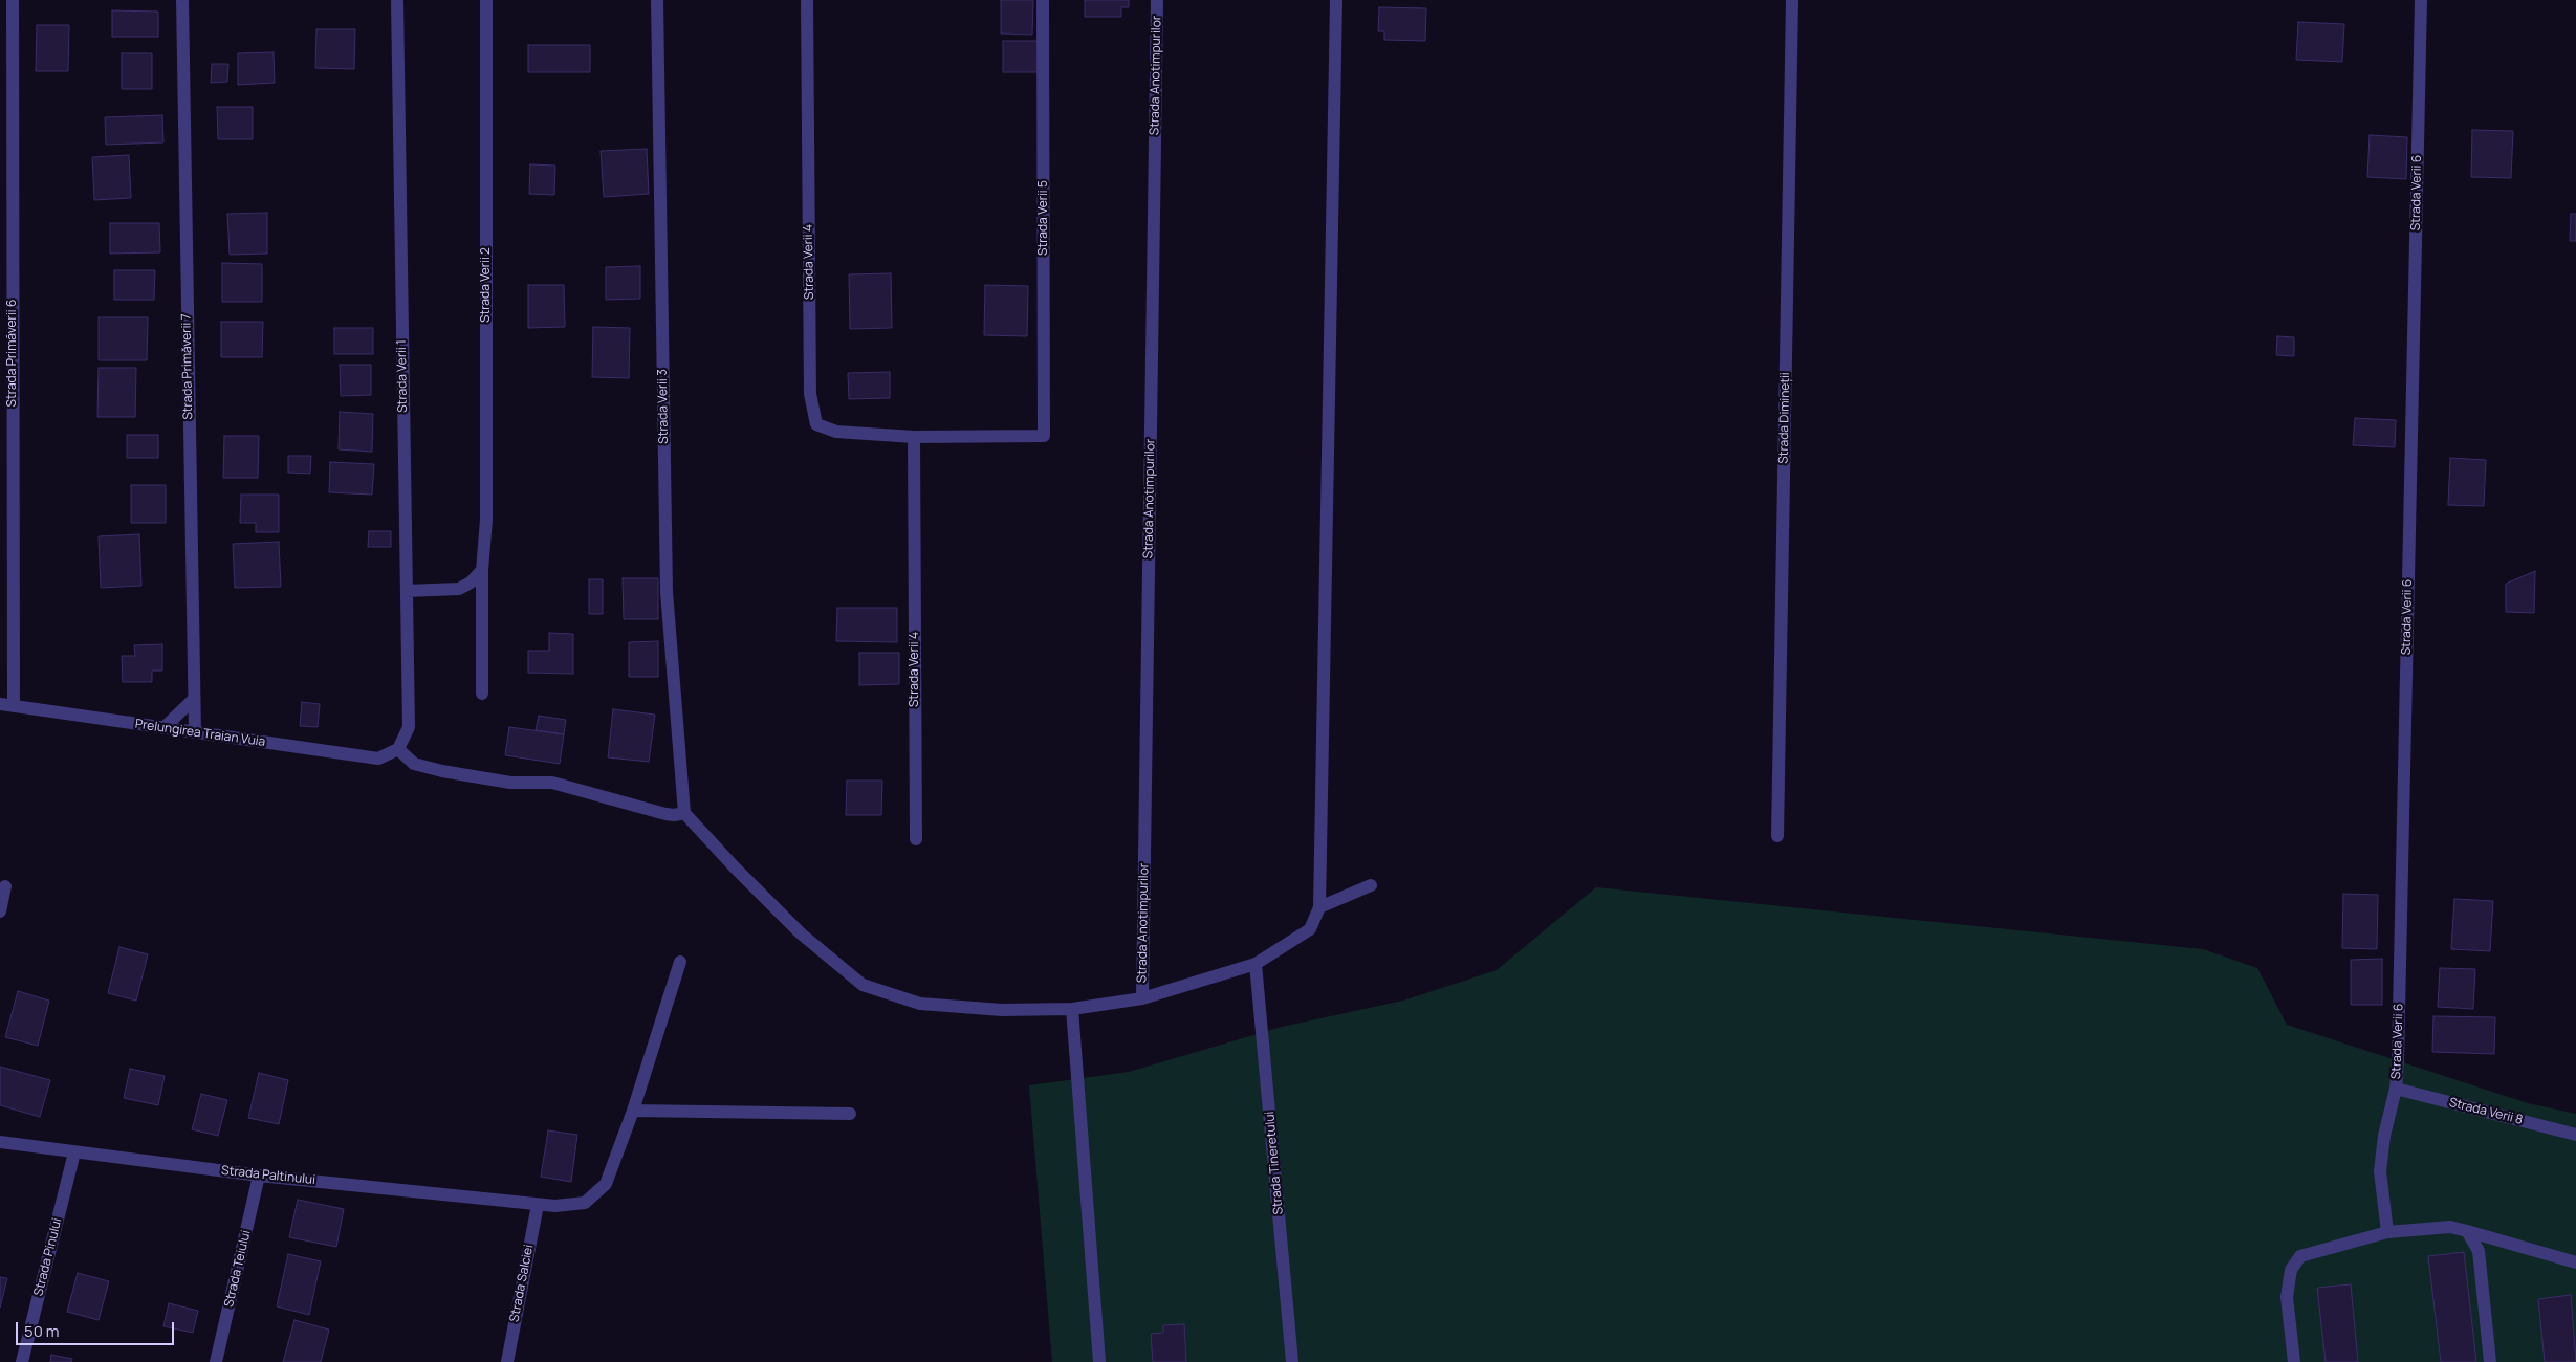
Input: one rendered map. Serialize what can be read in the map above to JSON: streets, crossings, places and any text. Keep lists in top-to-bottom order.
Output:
{
  "streets": {
    "street": [
      "Strada Anotimpurilor",
      "Strada Verii 6",
      "Strada Verii 5",
      "Strada Verii 4",
      "Strada Verii 2",
      "Strada Primăverii 6",
      "Strada Primăverii 7",
      "Strada Verii 1",
      "Strada Verii 3",
      "Strada Dimineții",
      "Prelungirea Traian Vuia",
      "Strada Verii 8",
      "Strada Tineretului",
      "Strada Paltinului",
      "Strada Pinului",
      "Strada Teiului",
      "Strada Salciei"
    ]
  },
  "crossings": [
    ["Strada Verii 6", "Strada Verii 8"],
    ["Strada Verii 5", "Strada Verii 4"],
    ["Strada Primăverii 6", "Prelungirea Traian Vuia"],
    ["Strada Primăverii 7", "Prelungirea Traian Vuia"],
    ["Strada Verii 1", "Prelungirea Traian Vuia"],
    ["Strada Paltinului", "Strada Pinului"],
    ["Strada Paltinului", "Strada Teiului"],
    ["Strada Paltinului", "Strada Salciei"]
  ],
  "scale_bar": "50 m"
}
